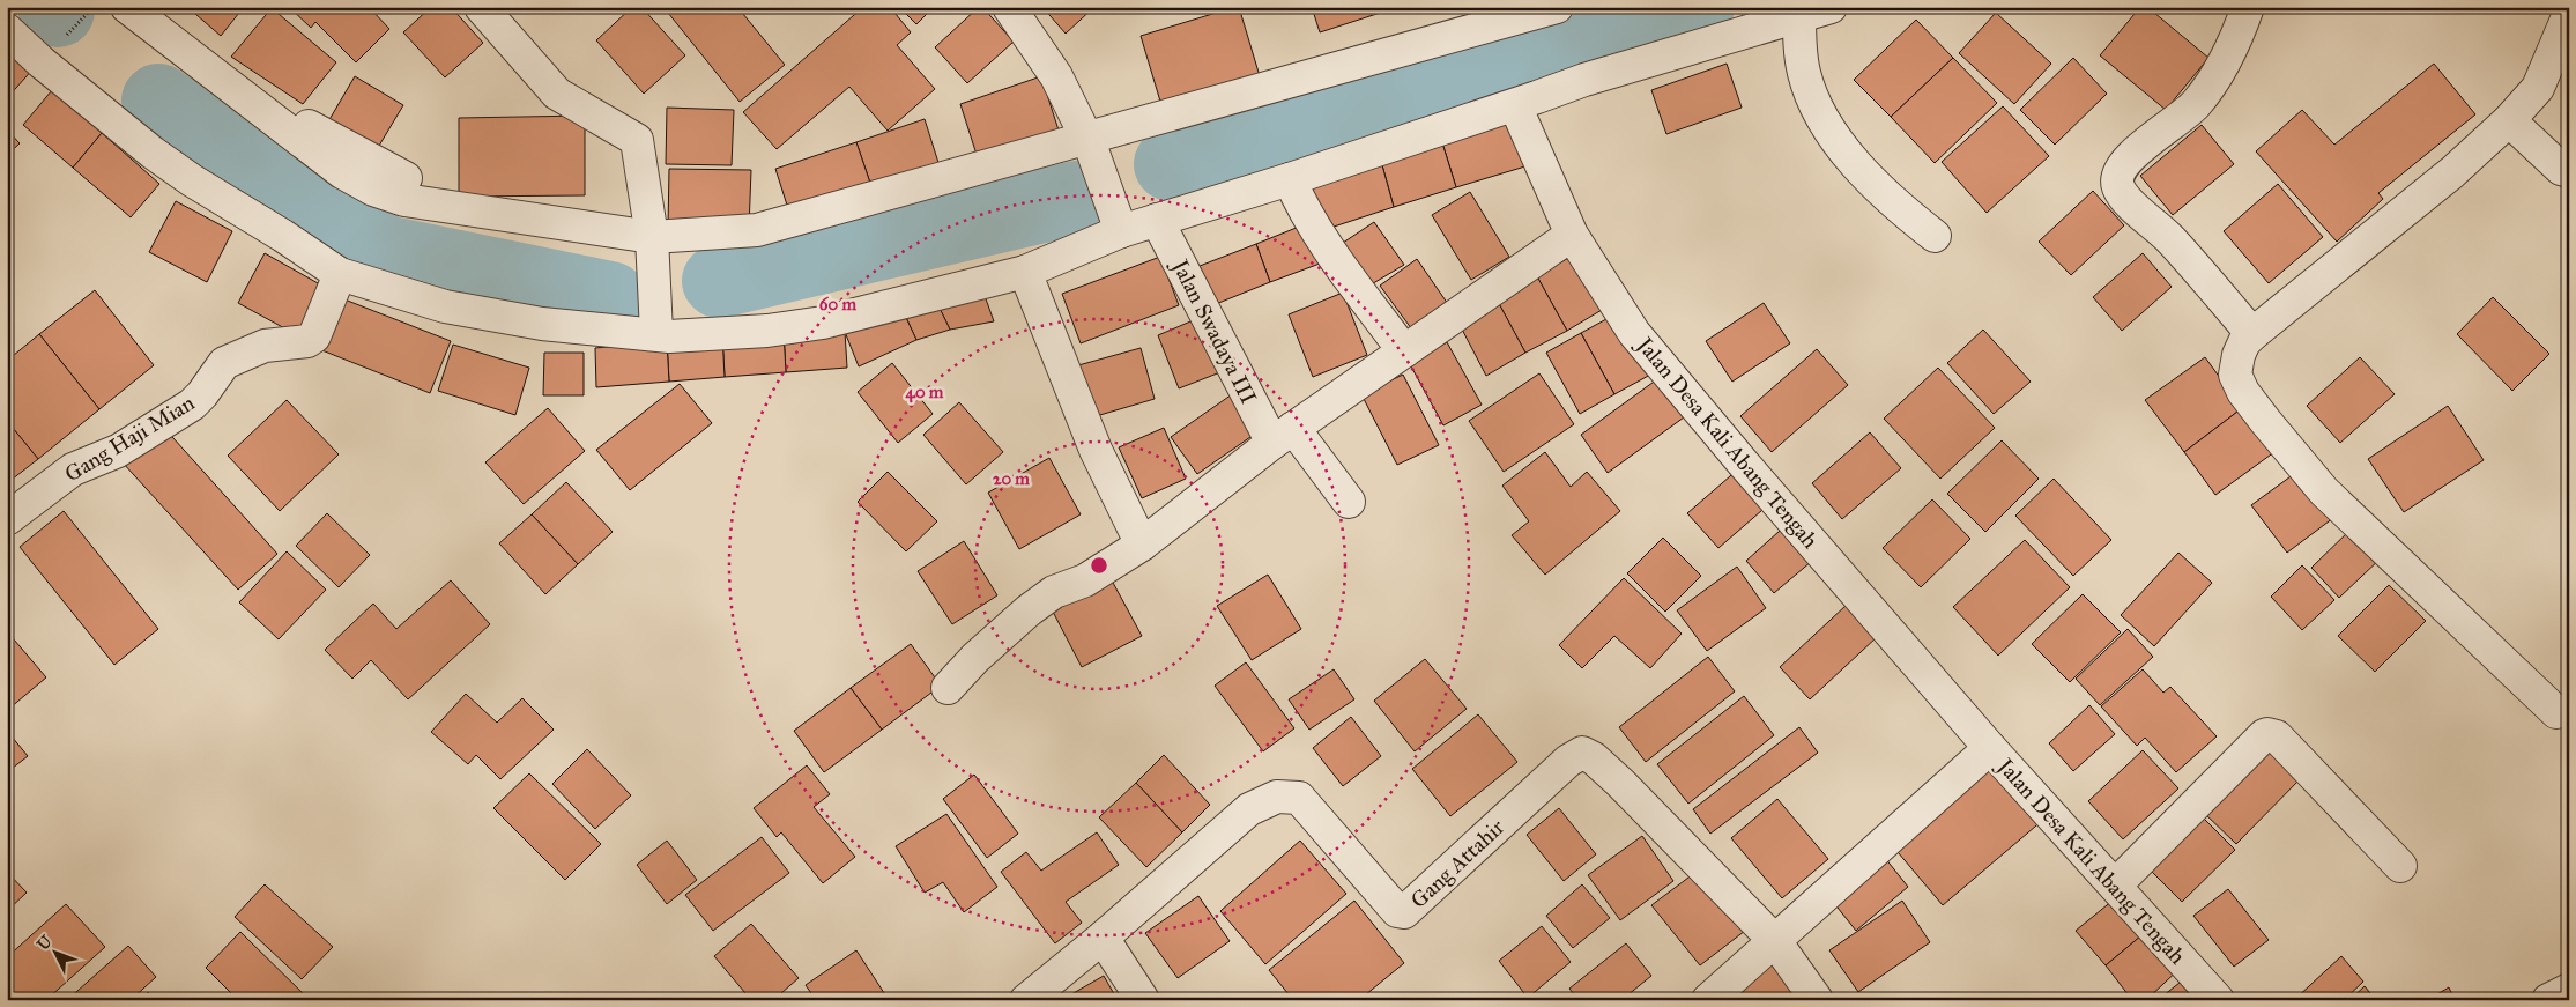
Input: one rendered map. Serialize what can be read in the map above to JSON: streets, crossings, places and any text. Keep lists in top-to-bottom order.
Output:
{
  "streets": {
    "street": [
      "Jalan Swadaya III",
      "Gang Haji Mian",
      "Jalan Desa Kali Abang Tengah",
      "Gang Attahir"
    ]
  },
  "crossings": [
    ["Jalan Desa Kali Abang Tengah", "Gang Attahir"]
  ],
  "north": "top left",
  "rings": ["60 m", "40 m", "20 m"]
}
